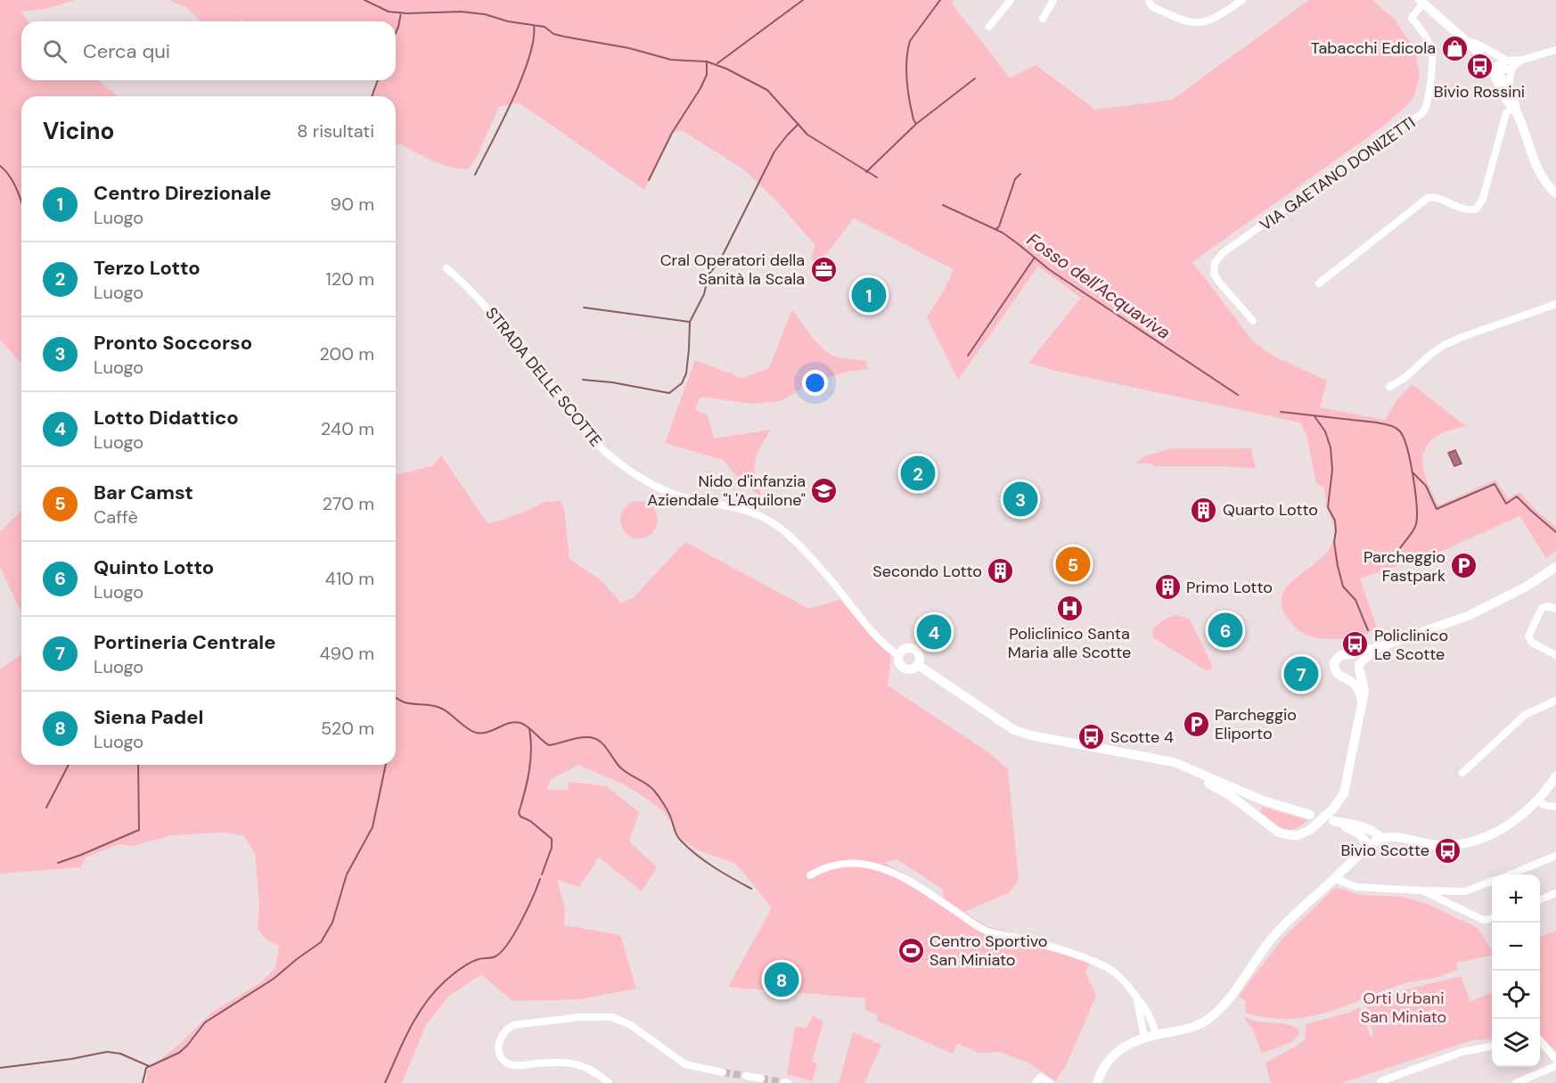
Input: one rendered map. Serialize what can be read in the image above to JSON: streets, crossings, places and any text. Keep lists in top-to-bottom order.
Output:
{
  "streets": {
    "street": ["VIA GAETANO DONIZETTI", "STRADA DELLE SCOTTE"]
  },
  "water": ["Fosso dell'Acquaviva"],
  "parks": ["Orti Urbani San Miniato"],
  "places": {
    "shop": ["Tabacchi Edicola"],
    "bus stop": [
      "Bivio Rossini",
      "Policlinico Le Scotte",
      "Scotte 4",
      "Bivio Scotte"
    ],
    "office": ["Cral Operatori della Sanità la Scala"],
    "school or university": ["Nido d'infanzia Aziendale \"L'Aquilone\""],
    "building": ["Quarto Lotto", "Secondo Lotto", "Primo Lotto"],
    "parking": ["Parcheggio Fastpark", "Parcheggio Eliporto"],
    "hospital": ["Policlinico Santa Maria alle Scotte"],
    "sports": ["Centro Sportivo San Miniato"]
  },
  "page": {
    "search": "Cerca qui",
    "heading": ["Vicino", "8 risultati"],
    "list": [
      {
        "mark": "1",
        "name": "Centro Direzionale",
        "note": "Luogo",
        "value": "90 m"
      },
      {
        "mark": "2",
        "name": "Terzo Lotto",
        "note": "Luogo",
        "value": "120 m"
      },
      {
        "mark": "3",
        "name": "Pronto Soccorso",
        "note": "Luogo",
        "value": "200 m"
      },
      {
        "mark": "4",
        "name": "Lotto Didattico",
        "note": "Luogo",
        "value": "240 m"
      },
      {
        "mark": "5",
        "name": "Bar Camst",
        "note": "Caffè",
        "value": "270 m"
      },
      {
        "mark": "6",
        "name": "Quinto Lotto",
        "note": "Luogo",
        "value": "410 m"
      },
      {
        "mark": "7",
        "name": "Portineria Centrale",
        "note": "Luogo",
        "value": "490 m"
      },
      {
        "mark": "8",
        "name": "Siena Padel",
        "note": "Luogo",
        "value": "520 m"
      }
    ],
    "pins": [
      "1",
      "2",
      "3",
      "5",
      "6",
      "4",
      "7",
      "8"
    ],
    "map_buttons": ["+", "−"]
  }
}
